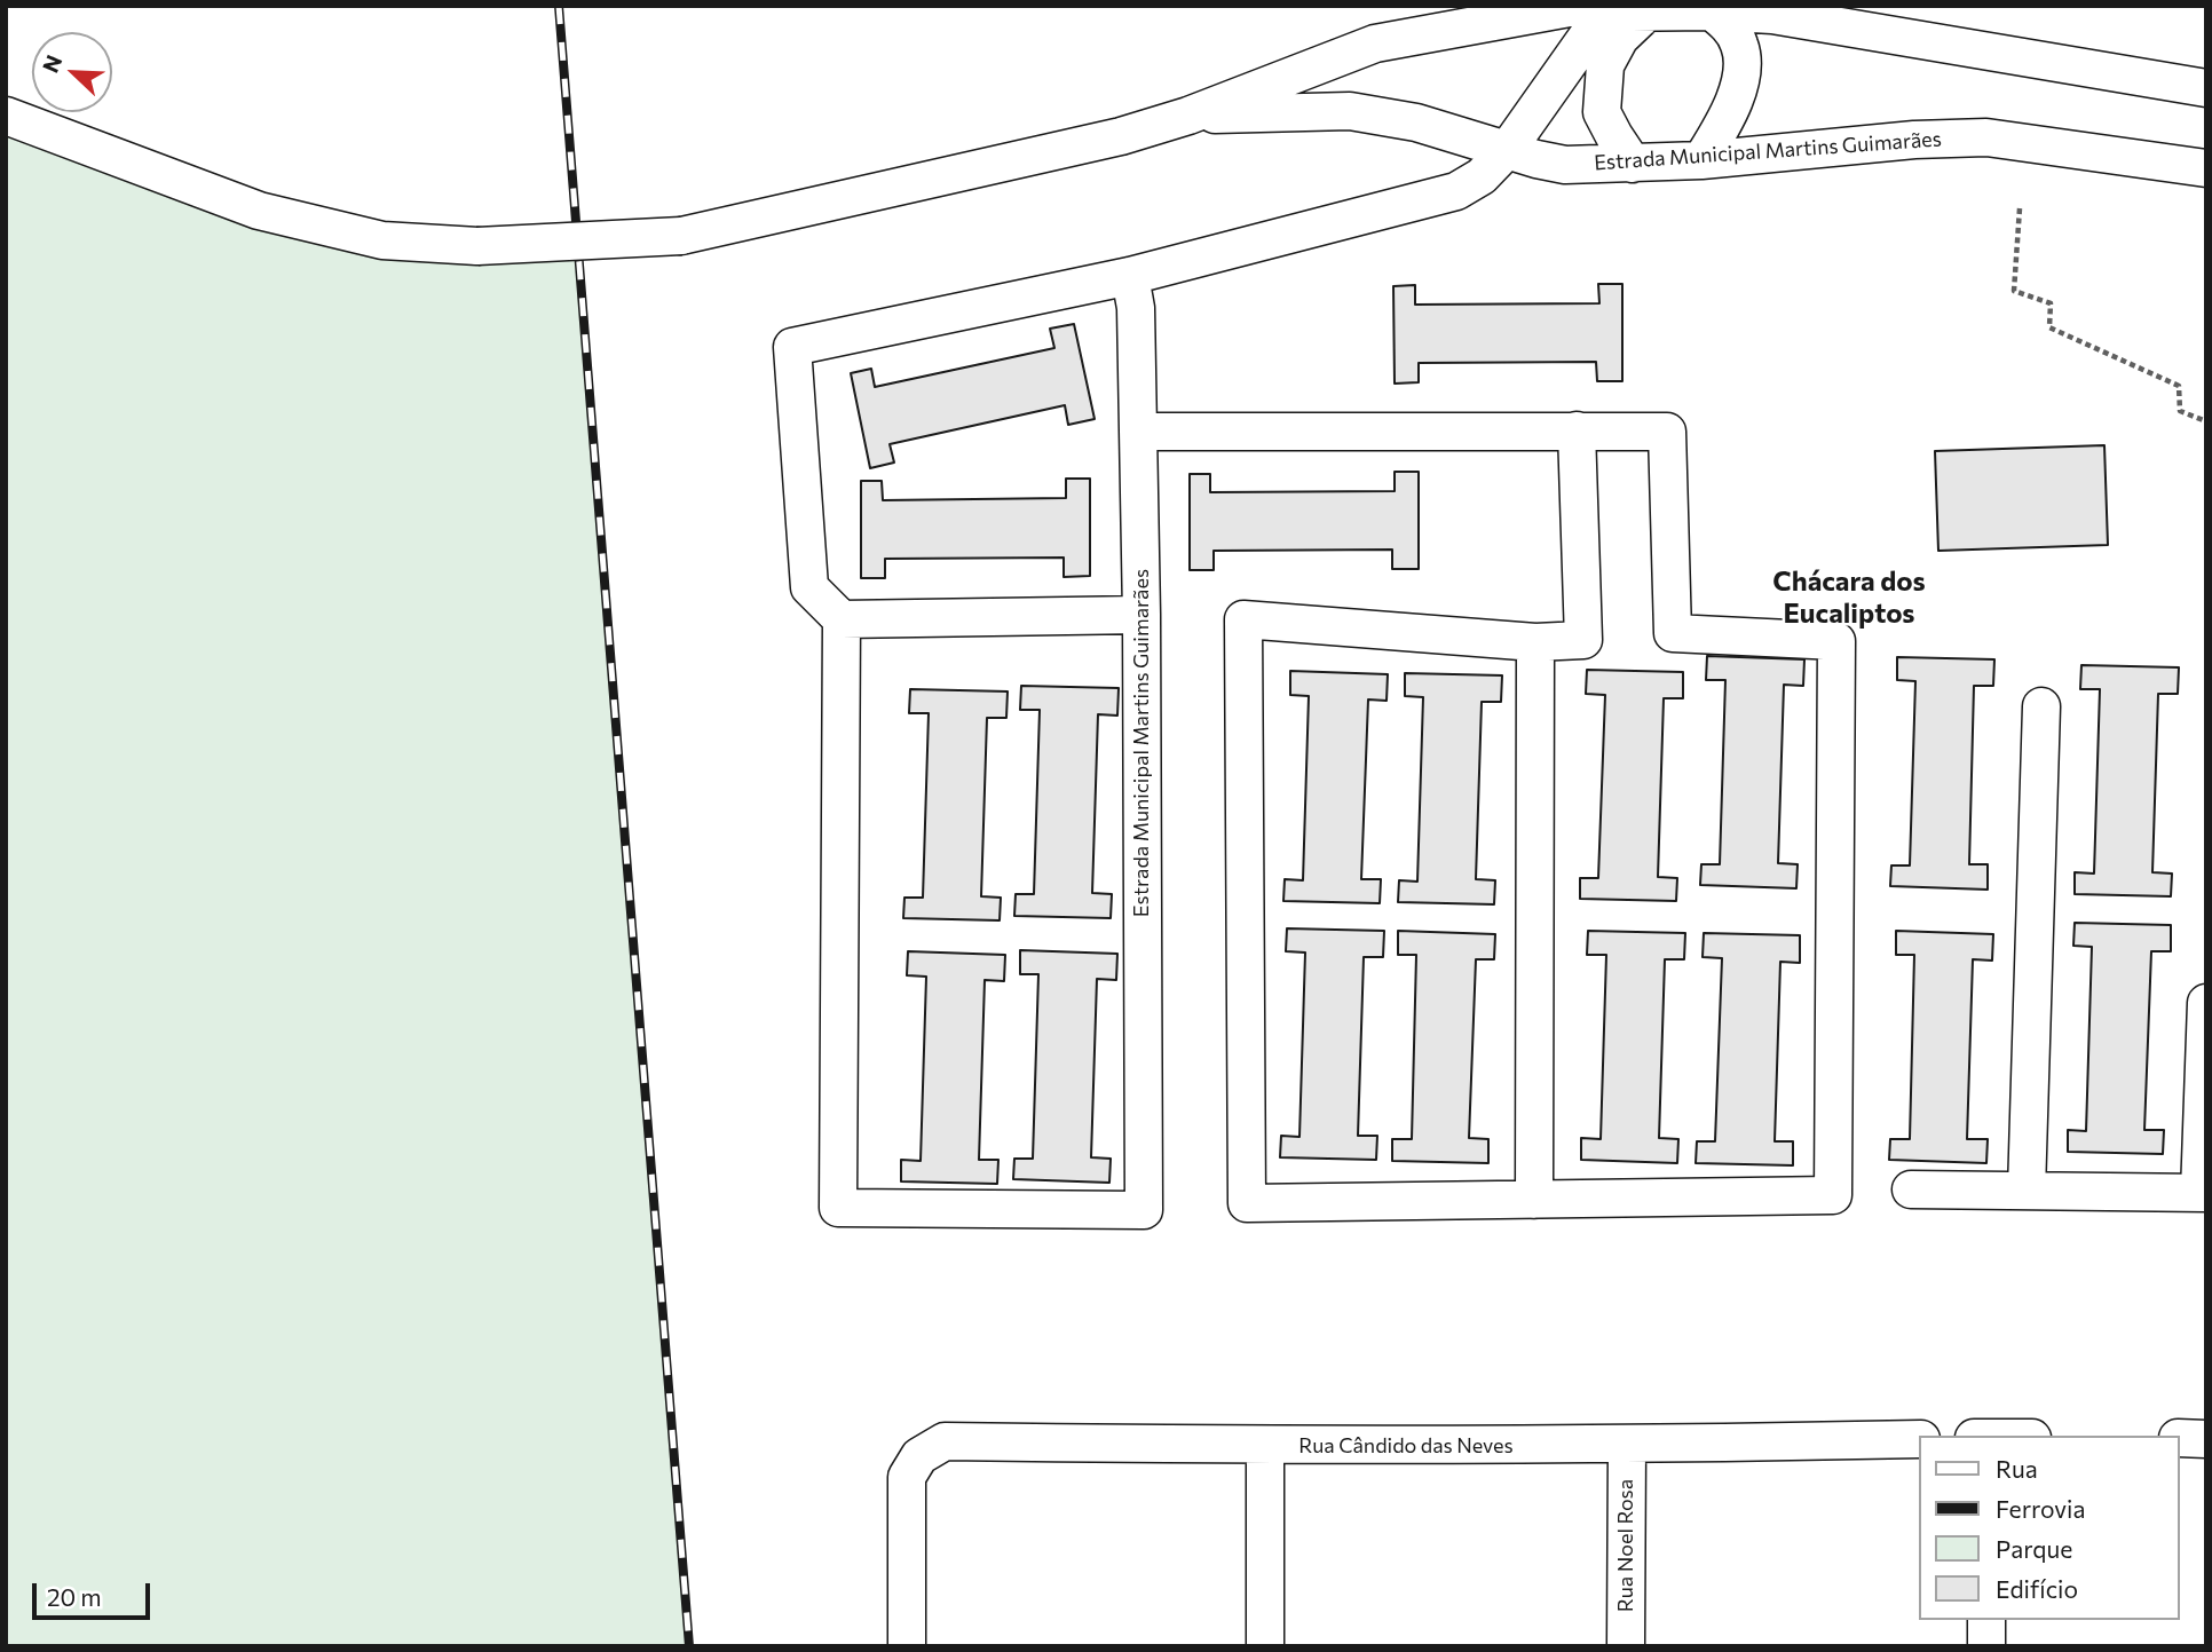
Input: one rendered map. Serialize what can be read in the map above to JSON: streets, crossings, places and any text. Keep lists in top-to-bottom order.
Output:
{
  "streets": {
    "street": ["Estrada Municipal Martins Guimarães", "Rua Cândido das Neves", "Rua Noel Rosa"]
  },
  "crossings": [
    ["Rua Cândido das Neves", "Rua Noel Rosa"]
  ],
  "districts": ["Chácara dos Eucaliptos"],
  "legend": [
    "Rua",
    "Ferrovia",
    "Parque",
    "Edifício"
  ],
  "scale_bar": "20 m",
  "north": "top left"
}
